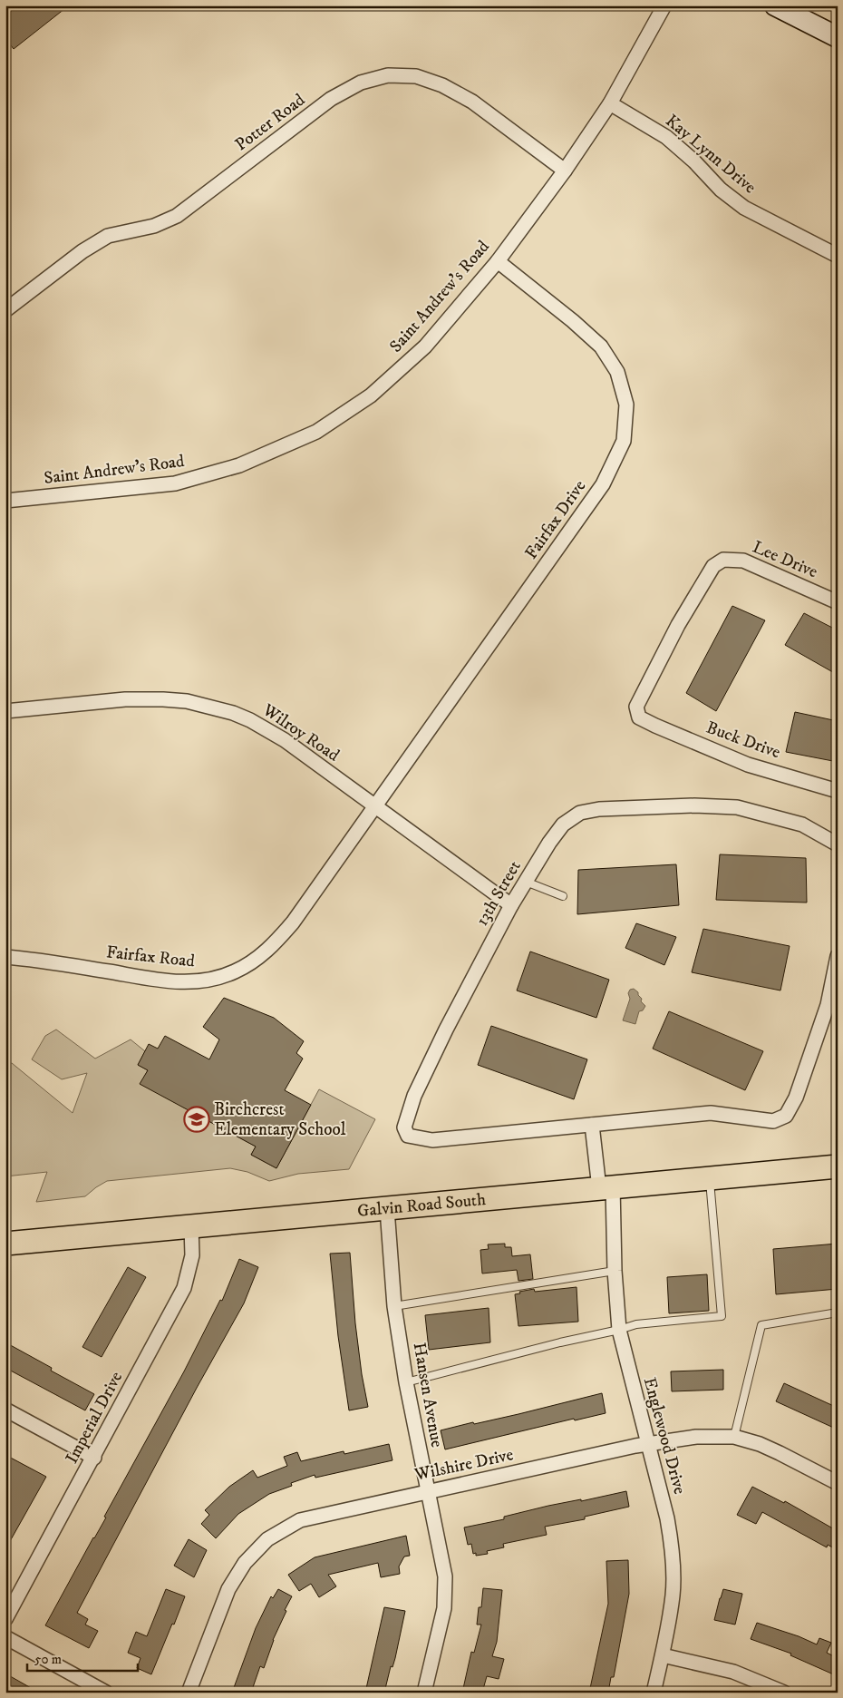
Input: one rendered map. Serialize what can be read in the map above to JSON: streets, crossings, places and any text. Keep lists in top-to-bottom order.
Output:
{
  "streets": {
    "main road": ["Galvin Road South"],
    "street": [
      "Potter Road",
      "Kay Lynn Drive",
      "Saint Andrew's Road",
      "Fairfax Drive",
      "Lee Drive",
      "Wilroy Road",
      "Buck Drive",
      "13th Street",
      "Fairfax Road",
      "Hansen Avenue",
      "Imperial Drive",
      "Englewood Drive",
      "Wilshire Drive"
    ]
  },
  "crossings": [
    ["Potter Road", "Saint Andrew's Road"],
    ["Kay Lynn Drive", "Saint Andrew's Road"],
    ["Saint Andrew's Road", "Fairfax Drive"],
    ["Fairfax Drive", "Wilroy Road"],
    ["Fairfax Drive", "Fairfax Road"],
    ["Lee Drive", "Buck Drive"],
    ["Wilroy Road", "13th Street"],
    ["Wilroy Road", "Fairfax Road"],
    ["13th Street", "Englewood Drive"],
    ["Galvin Road South", "Hansen Avenue"],
    ["Galvin Road South", "Imperial Drive"],
    ["Galvin Road South", "Englewood Drive"],
    ["Hansen Avenue", "Wilshire Drive"],
    ["Englewood Drive", "Wilshire Drive"]
  ],
  "places": {
    "school or university": ["Birchcrest Elementary School"]
  },
  "scale_bar": "50 m"
}
